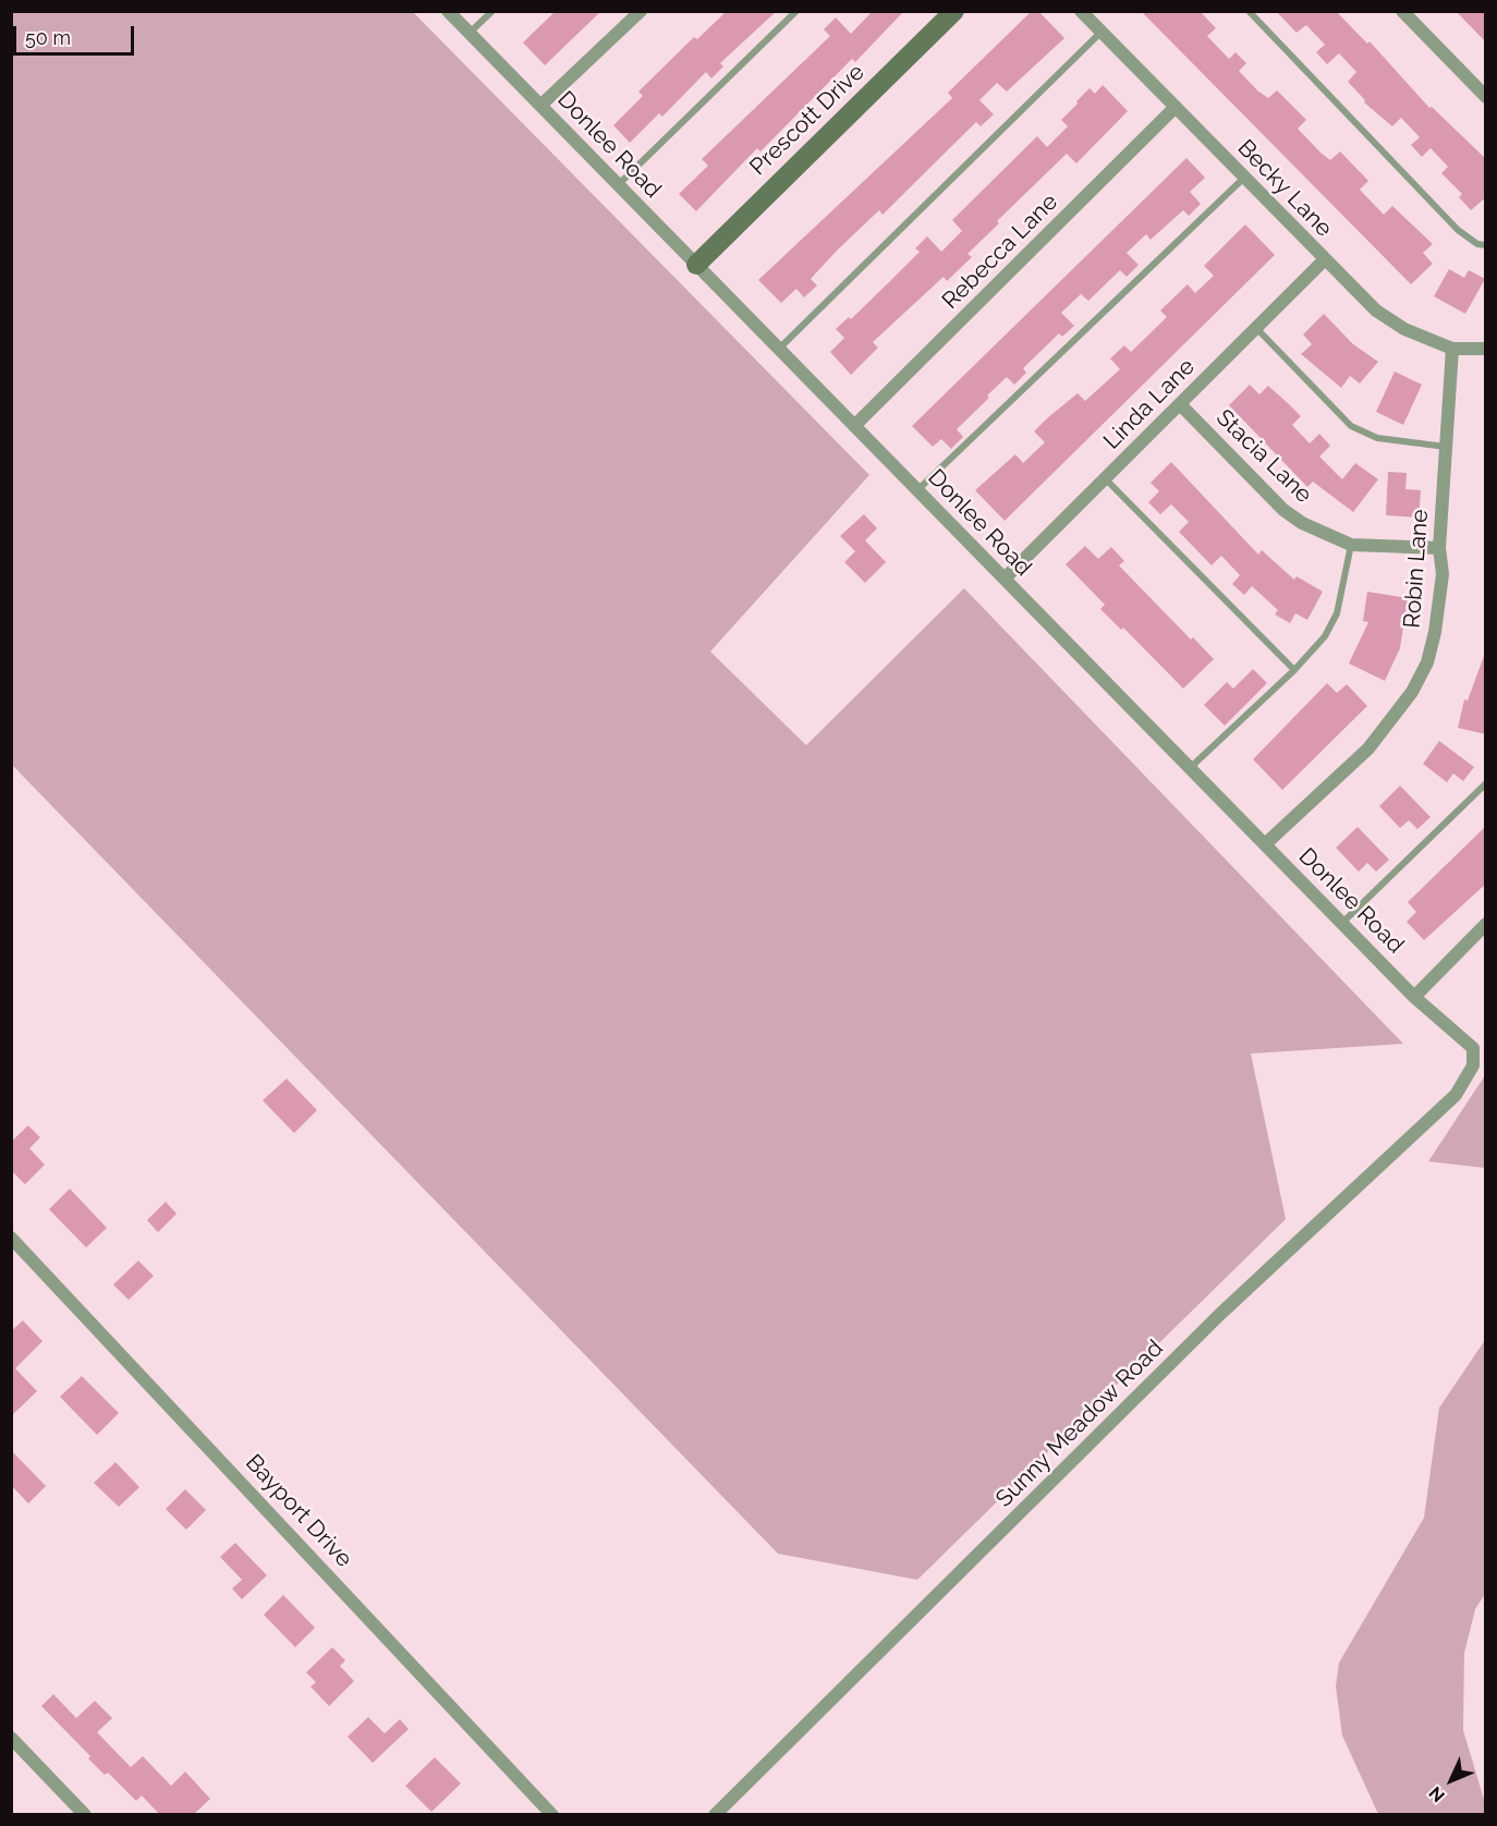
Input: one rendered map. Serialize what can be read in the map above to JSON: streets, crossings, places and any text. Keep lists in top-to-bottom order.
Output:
{
  "streets": {
    "street": [
      "Prescott Drive",
      "Donlee Road",
      "Becky Lane",
      "Rebecca Lane",
      "Linda Lane",
      "Stacia Lane",
      "Robin Lane",
      "Sunny Meadow Road",
      "Bayport Drive"
    ]
  },
  "crossings": [
    ["Prescott Drive", "Donlee Road"],
    ["Donlee Road", "Rebecca Lane"],
    ["Donlee Road", "Linda Lane"],
    ["Donlee Road", "Robin Lane"],
    ["Donlee Road", "Sunny Meadow Road"],
    ["Becky Lane", "Rebecca Lane"],
    ["Becky Lane", "Linda Lane"],
    ["Becky Lane", "Robin Lane"],
    ["Linda Lane", "Stacia Lane"],
    ["Stacia Lane", "Robin Lane"]
  ],
  "scale_bar": "50 m",
  "north": "bottom left"
}
